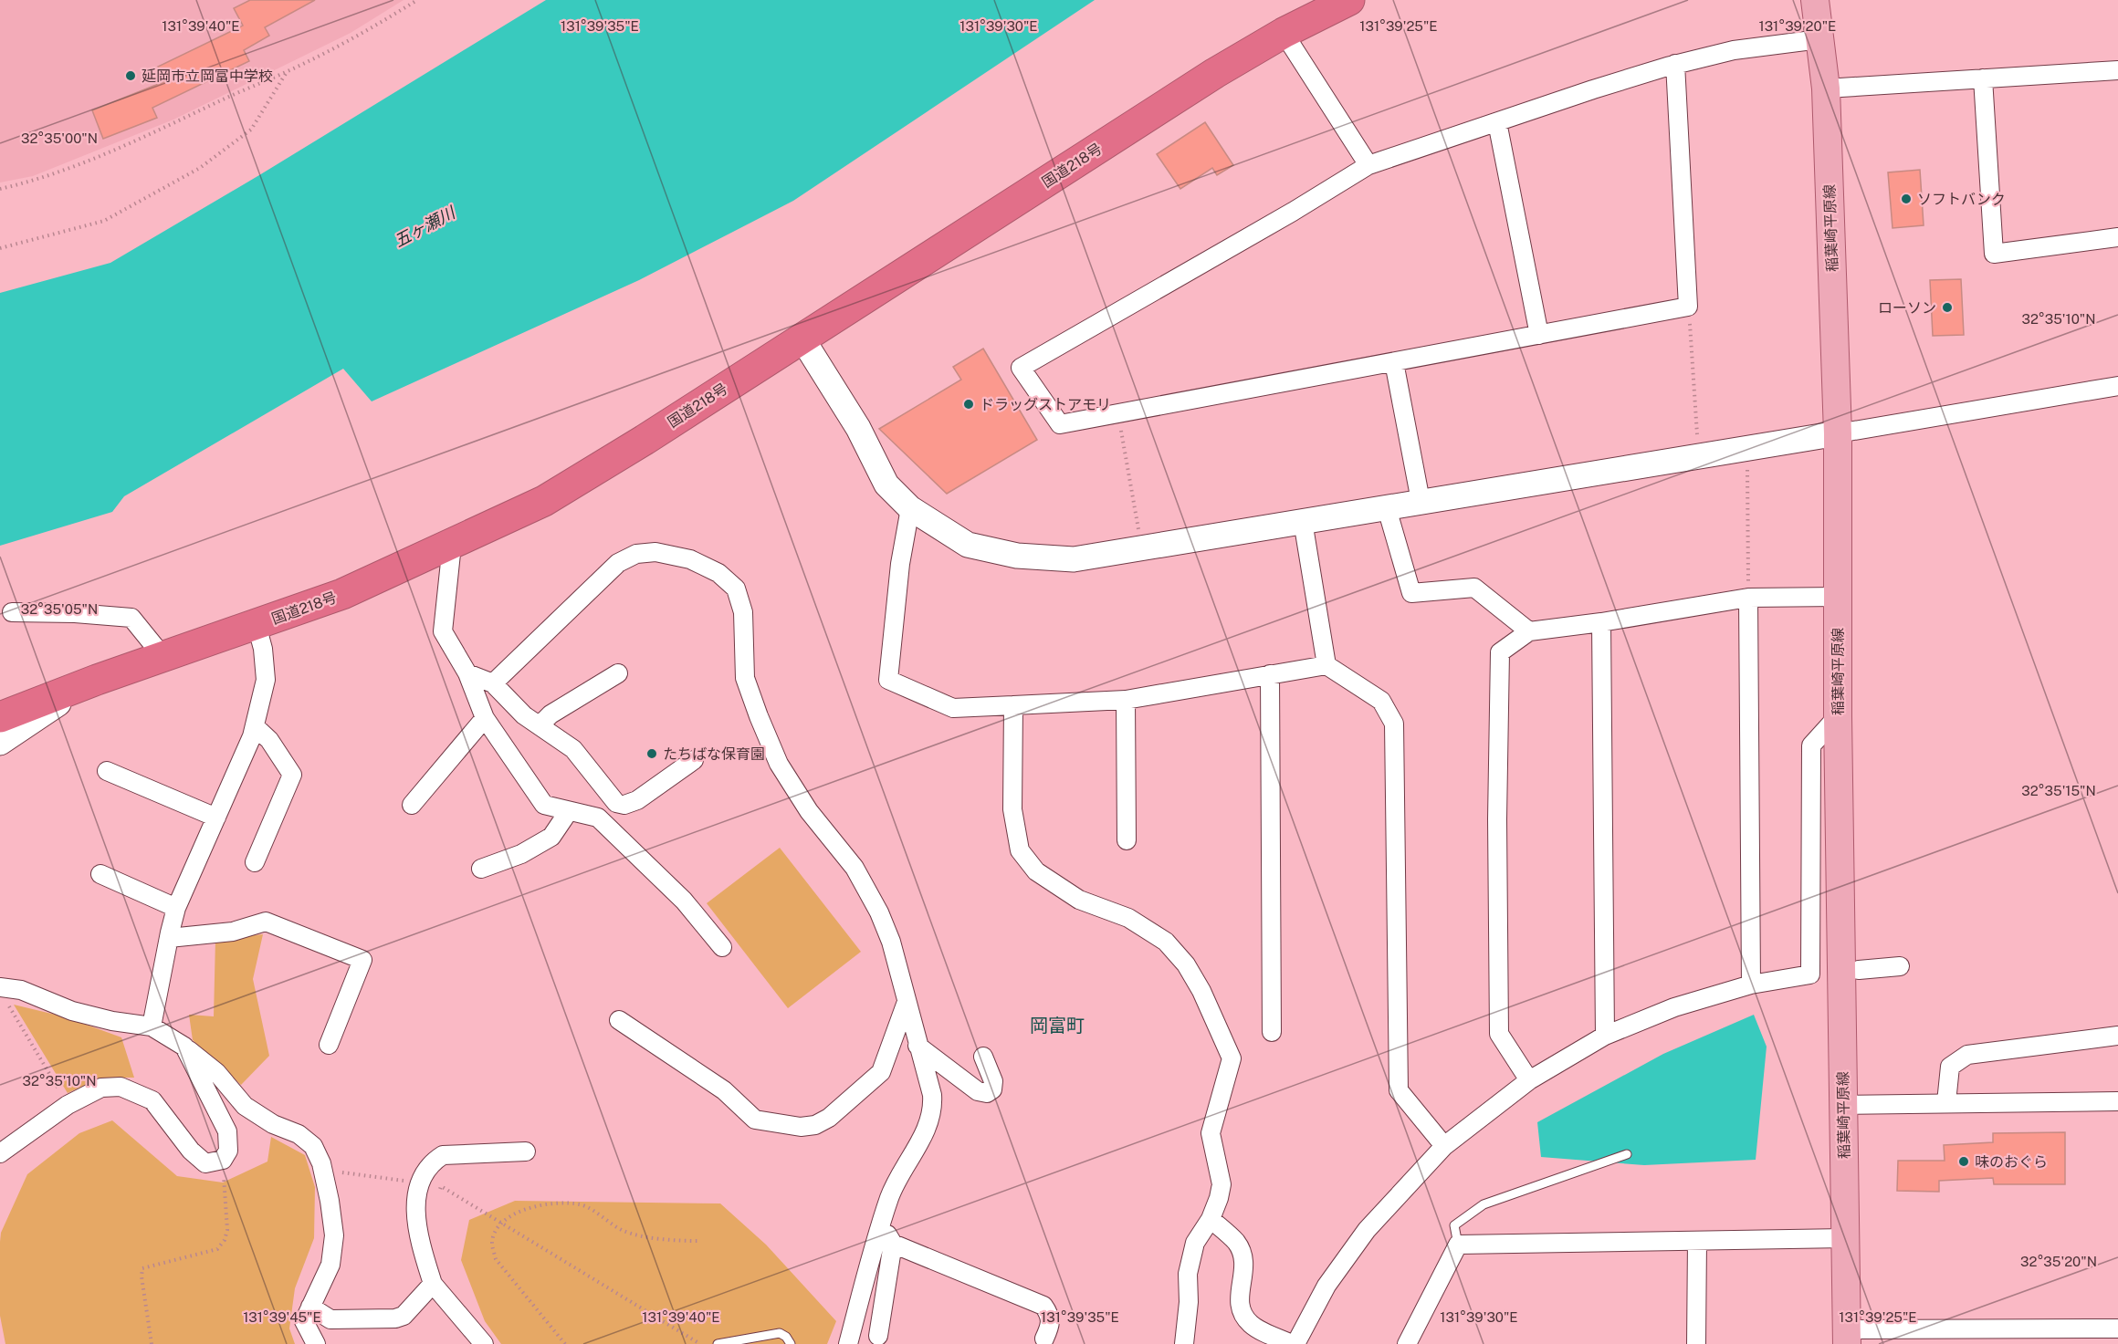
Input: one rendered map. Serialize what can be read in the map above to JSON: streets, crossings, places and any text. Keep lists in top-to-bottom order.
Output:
{
  "streets": {
    "highway": ["国道218号"],
    "main road": ["稲葉崎平原線"]
  },
  "districts": ["岡富町"],
  "water": ["五ヶ瀬川"],
  "places": [
    "延岡市立岡富中学校",
    "ソフトバンク",
    "ローソン",
    "ドラッグストアモリ",
    "たちばな保育園",
    "味のおぐら"
  ],
  "coordinates": [
    "131°39'40\"E",
    "131°39'35\"E",
    "131°39'30\"E",
    "131°39'25\"E",
    "131°39'20\"E",
    "32°35'00\"N",
    "32°35'10\"N",
    "32°35'05\"N",
    "32°35'15\"N",
    "32°35'20\"N",
    "131°39'45\"E"
  ]
}
